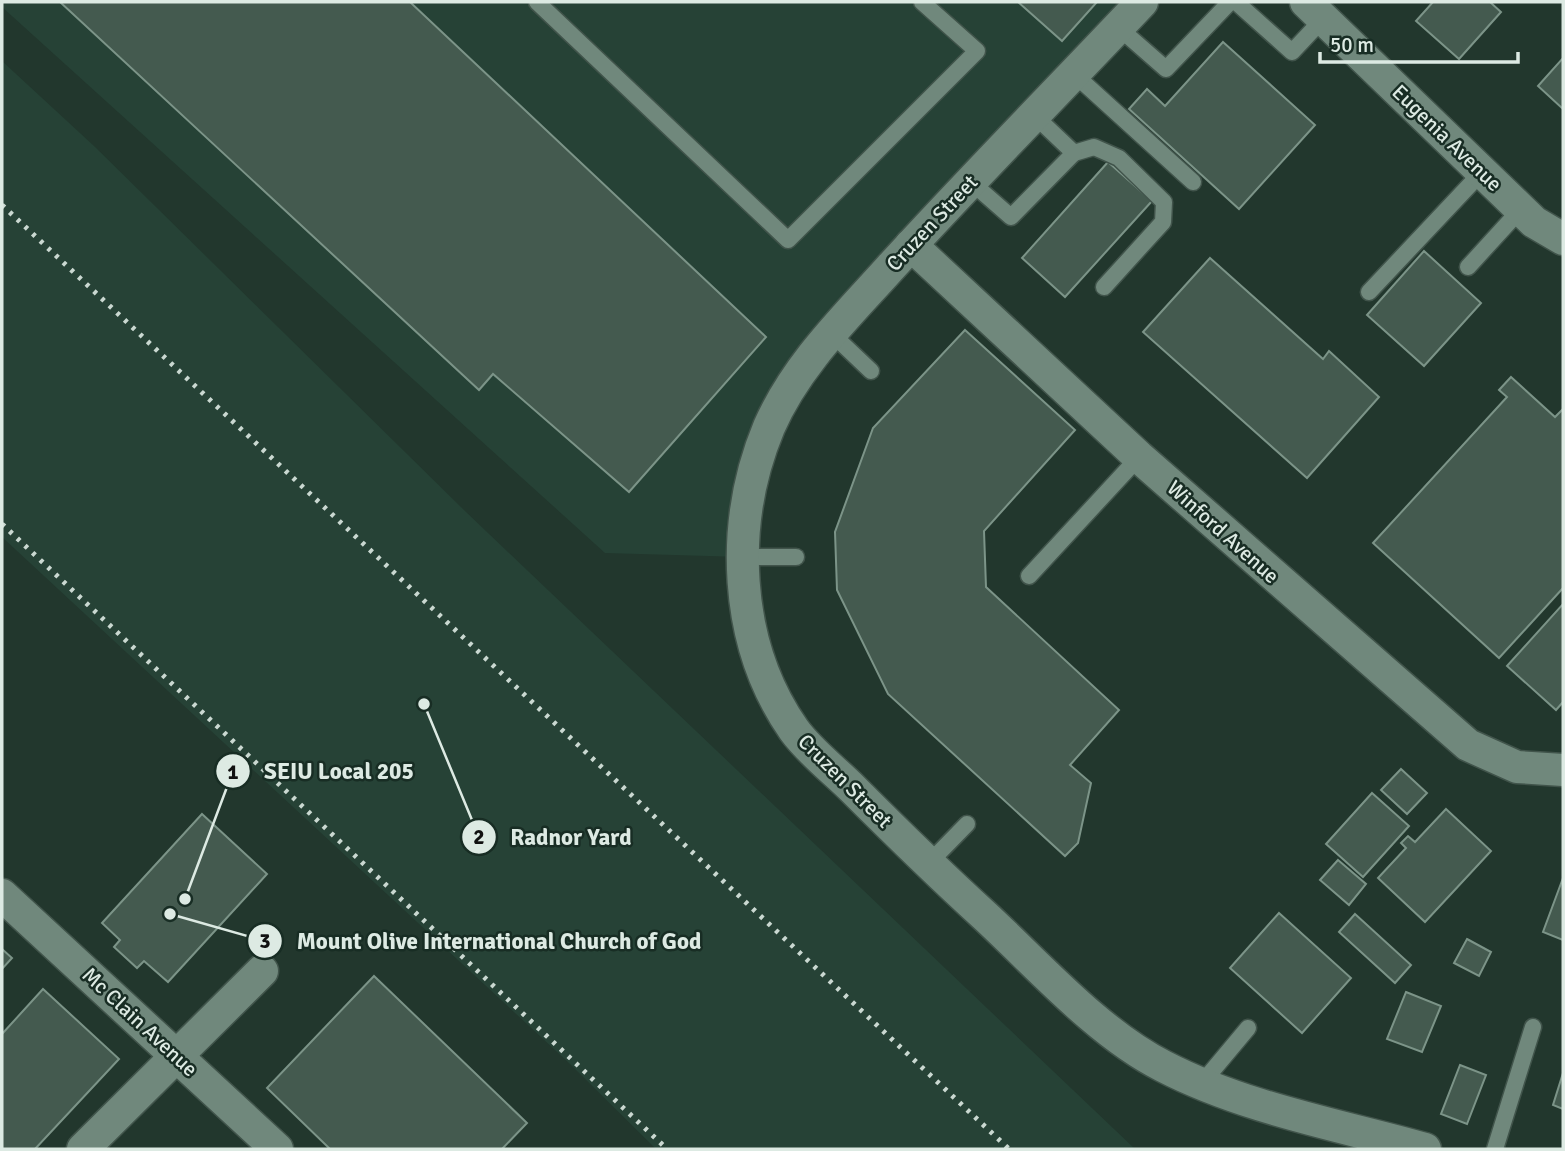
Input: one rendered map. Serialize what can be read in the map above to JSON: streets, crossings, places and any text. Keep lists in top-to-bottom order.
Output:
{
  "streets": {
    "street": [
      "Eugenia Avenue",
      "Cruzen Street",
      "Winford Avenue",
      "Mc Clain Avenue"
    ]
  },
  "crossings": [
    ["Cruzen Street", "Winford Avenue"]
  ],
  "places": ["Radnor Yard", "SEIU Local 205", "Mount Olive International Church of God"],
  "scale_bar": "50 m"
}
